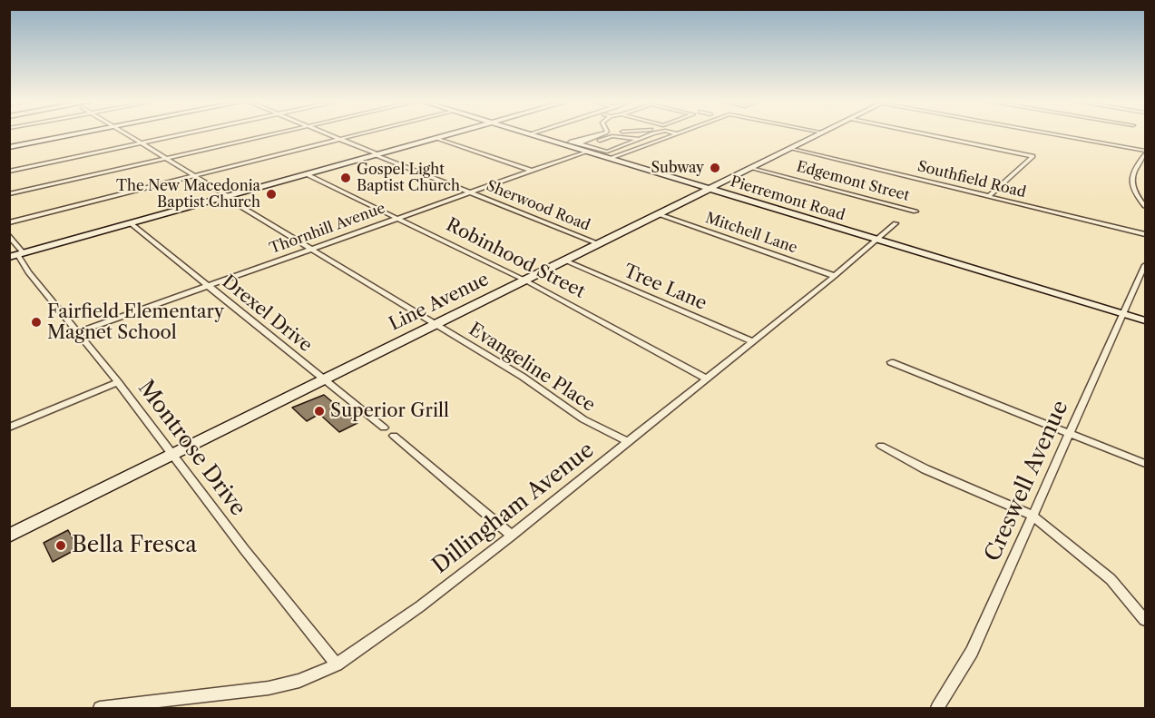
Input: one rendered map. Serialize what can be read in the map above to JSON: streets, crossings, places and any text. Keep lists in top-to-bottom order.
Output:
{
  "streets": {
    "main road": ["Pierremont Road", "Line Avenue"],
    "street": [
      "Southfield Road",
      "Edgemont Street",
      "Sherwood Road",
      "Thornhill Avenue",
      "Mitchell Lane",
      "Robinhood Street",
      "Tree Lane",
      "Drexel Drive",
      "Evangeline Place",
      "Montrose Drive",
      "Creswell Avenue",
      "Dillingham Avenue"
    ]
  },
  "crossings": [
    ["Southfield Road", "Line Avenue"],
    ["Edgemont Street", "Line Avenue"],
    ["Pierremont Road", "Thornhill Avenue"],
    ["Pierremont Road", "Line Avenue"],
    ["Pierremont Road", "Creswell Avenue"],
    ["Pierremont Road", "Dillingham Avenue"],
    ["Sherwood Road", "Thornhill Avenue"],
    ["Sherwood Road", "Line Avenue"],
    ["Thornhill Avenue", "Robinhood Street"],
    ["Thornhill Avenue", "Drexel Drive"],
    ["Thornhill Avenue", "Evangeline Place"],
    ["Thornhill Avenue", "Montrose Drive"],
    ["Mitchell Lane", "Line Avenue"],
    ["Mitchell Lane", "Dillingham Avenue"],
    ["Robinhood Street", "Line Avenue"],
    ["Robinhood Street", "Dillingham Avenue"],
    ["Tree Lane", "Line Avenue"],
    ["Tree Lane", "Dillingham Avenue"],
    ["Line Avenue", "Drexel Drive"],
    ["Line Avenue", "Evangeline Place"],
    ["Line Avenue", "Montrose Drive"],
    ["Evangeline Place", "Dillingham Avenue"],
    ["Montrose Drive", "Dillingham Avenue"]
  ],
  "places": [
    "Subway",
    "Gospel Light Baptist Church",
    "The New Macedonia Baptist Church",
    "Fairfield Elementary Magnet School",
    "Superior Grill",
    "Bella Fresca"
  ]
}
